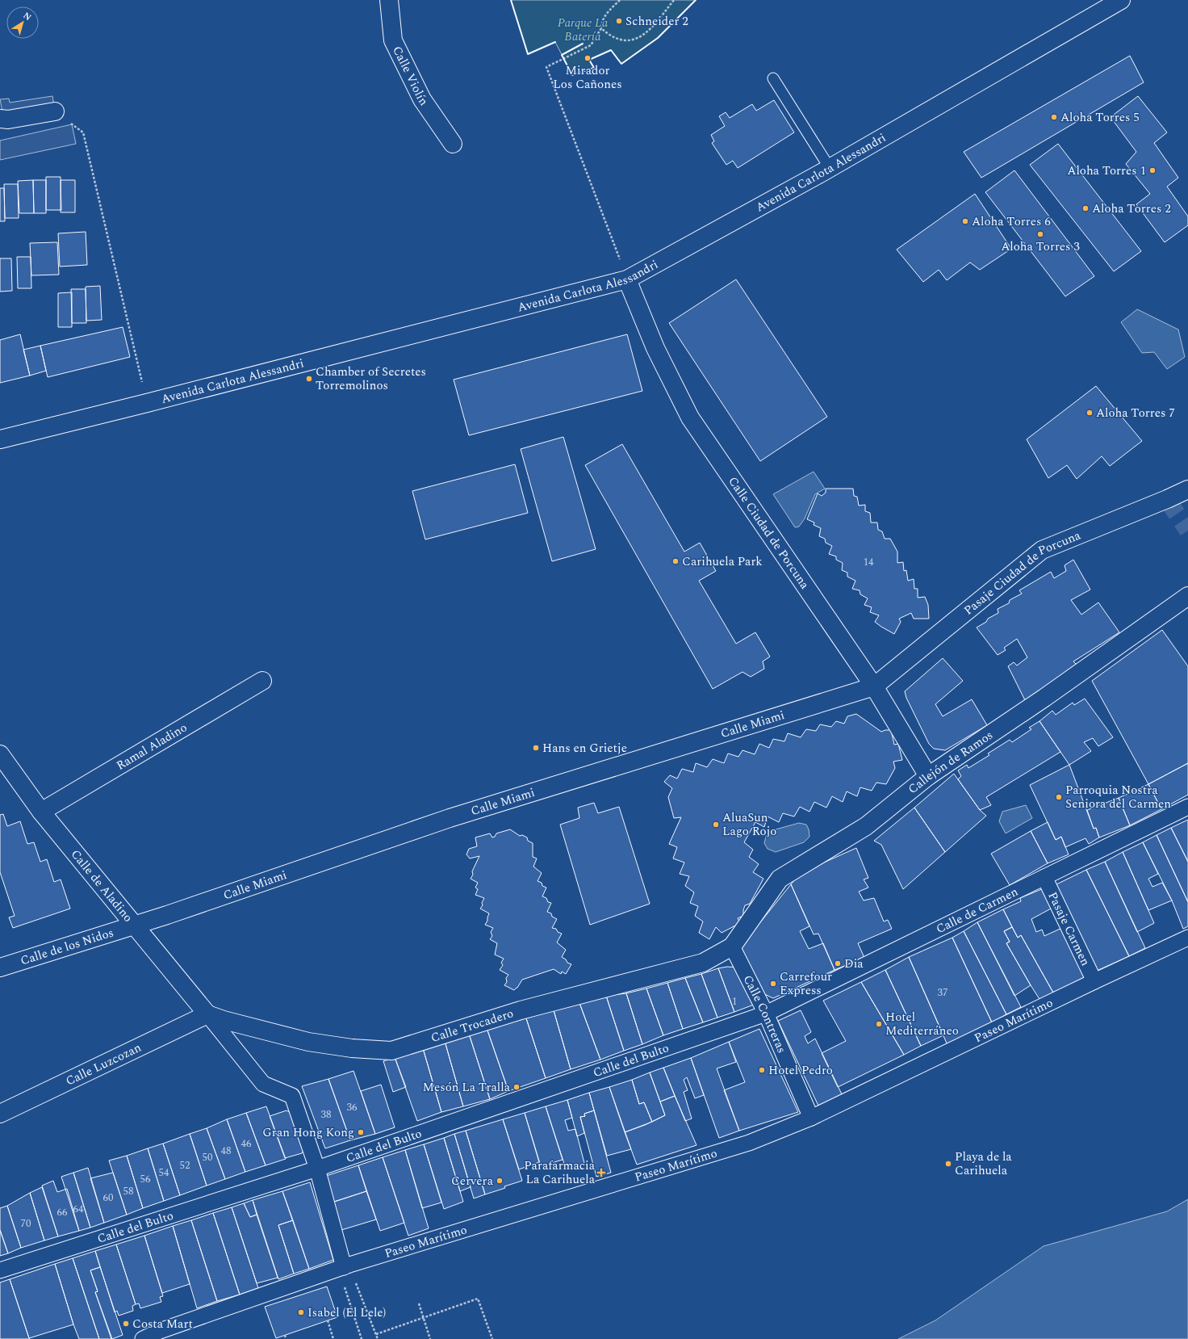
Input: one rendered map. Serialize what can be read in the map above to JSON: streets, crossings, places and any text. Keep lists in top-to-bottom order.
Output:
{
  "streets": {
    "street": [
      "Calle Violín",
      "Avenida Carlota Alessandri",
      "Calle Ciudad de Porcuna",
      "Pasaje Ciudad de Porcuna",
      "Calle Miami",
      "Ramal Aladino",
      "Callejón de Ramos",
      "Calle de Aladino",
      "Calle de Carmen",
      "Pasaje Carmen",
      "Calle de los Nidos",
      "Calle Contreras",
      "Paseo Marítimo",
      "Calle Trocadero",
      "Calle del Bulto",
      "Calle Luzcozan"
    ]
  },
  "crossings": [
    ["Avenida Carlota Alessandri", "Calle Ciudad de Porcuna"],
    ["Calle Ciudad de Porcuna", "Pasaje Ciudad de Porcuna"],
    ["Calle Ciudad de Porcuna", "Calle Miami"],
    ["Calle Ciudad de Porcuna", "Callejón de Ramos"],
    ["Pasaje Ciudad de Porcuna", "Calle Miami"],
    ["Calle Miami", "Calle de Aladino"],
    ["Calle Miami", "Calle de los Nidos"],
    ["Ramal Aladino", "Calle de Aladino"],
    ["Callejón de Ramos", "Calle Contreras"],
    ["Callejón de Ramos", "Calle Trocadero"],
    ["Calle de Aladino", "Calle de los Nidos"],
    ["Calle de Aladino", "Calle Trocadero"],
    ["Calle de Aladino", "Calle Luzcozan"],
    ["Calle de Carmen", "Pasaje Carmen"],
    ["Calle de Carmen", "Calle Contreras"],
    ["Calle de Carmen", "Calle del Bulto"],
    ["Pasaje Carmen", "Paseo Marítimo"],
    ["Calle Contreras", "Paseo Marítimo"],
    ["Calle Contreras", "Calle Trocadero"],
    ["Calle Contreras", "Calle del Bulto"],
    ["Calle Trocadero", "Calle Luzcozan"]
  ],
  "parks": ["Parque La Batería"],
  "places": {
    "other": [
      "Schneider 2",
      "Mirador Los Cañones",
      "Aloha Torres 5",
      "Aloha Torres 1",
      "Aloha Torres 2",
      "Aloha Torres 6",
      "Aloha Torres 3",
      "Chamber of Secretes Torremolinos",
      "Aloha Torres 7",
      "Carihuela Park",
      "Hans en Grietje",
      "Parroquia Nostra Seniora del Carmen",
      "AluaSun Lago Rojo",
      "Dia",
      "Carrefour Express",
      "Hotel Mediterráneo",
      "Hotel Pedro",
      "Mesón La Tralla",
      "Gran Hong Kong",
      "Playa de la Carihuela",
      "Cervera",
      "Isabel (El Lele)",
      "Costa Mart"
    ],
    "health": ["Parafarmacia La Carihuela"]
  },
  "house_numbers": [
    "14",
    "37",
    "1",
    "36",
    "38",
    "46",
    "48",
    "50",
    "52",
    "54",
    "56",
    "58",
    "60",
    "64",
    "66",
    "70"
  ],
  "north": "top right"
}
